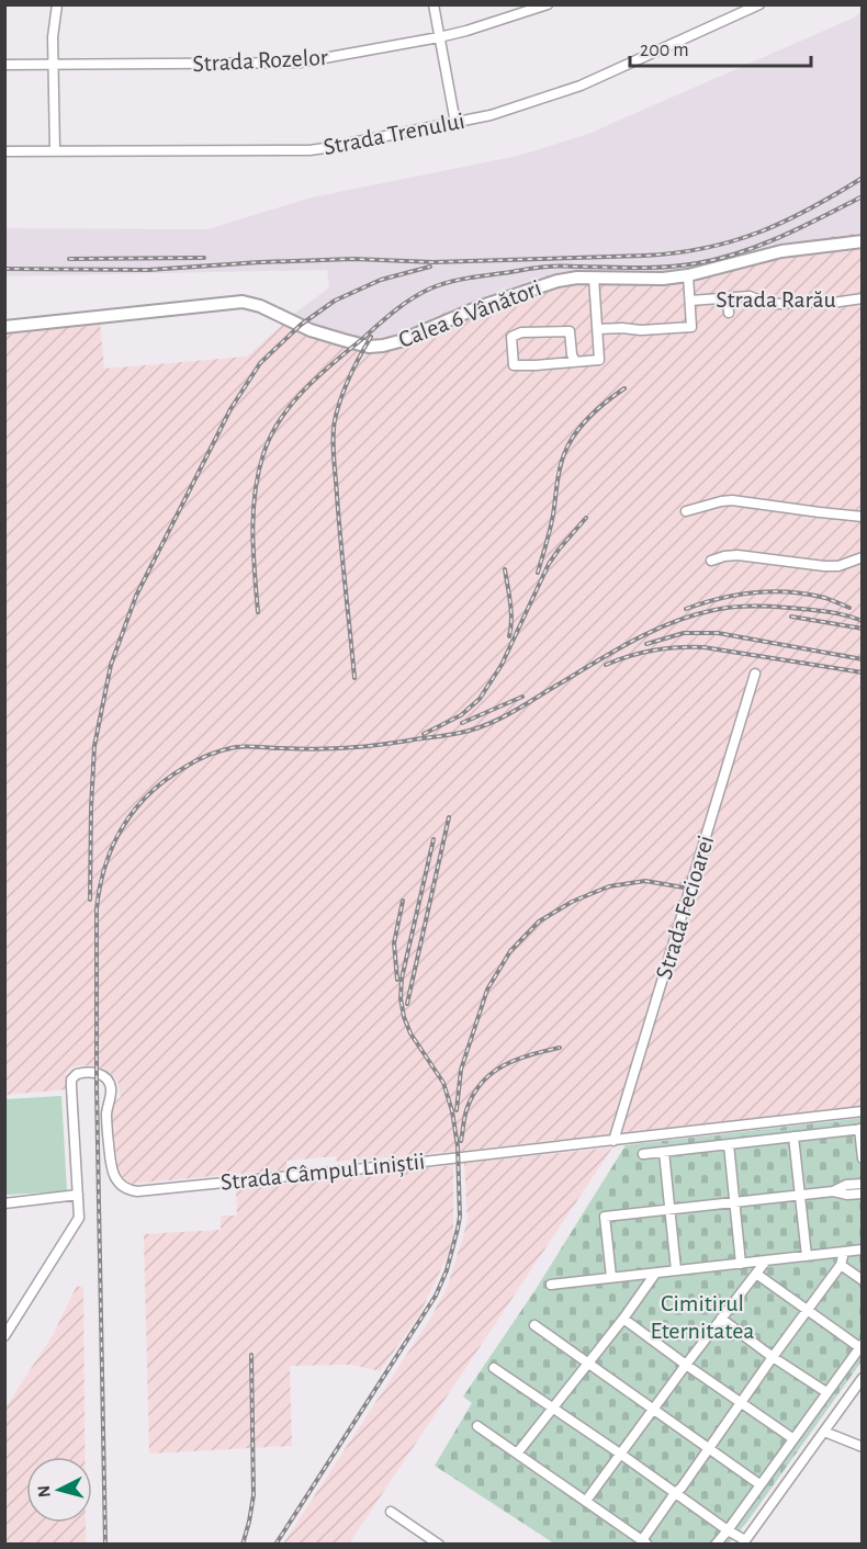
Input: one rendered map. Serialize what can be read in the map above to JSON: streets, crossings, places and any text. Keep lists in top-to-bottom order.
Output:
{
  "streets": {
    "main road": ["Calea 6 Vânători"],
    "street": [
      "Strada Rozelor",
      "Strada Trenului",
      "Strada Rarău",
      "Strada Fecioarei",
      "Strada Câmpul Liniștii"
    ]
  },
  "crossings": [
    ["Strada Fecioarei", "Strada Câmpul Liniștii"]
  ],
  "parks": ["Cimitirul Eternitatea"],
  "scale_bar": "200 m",
  "north": "left"
}
